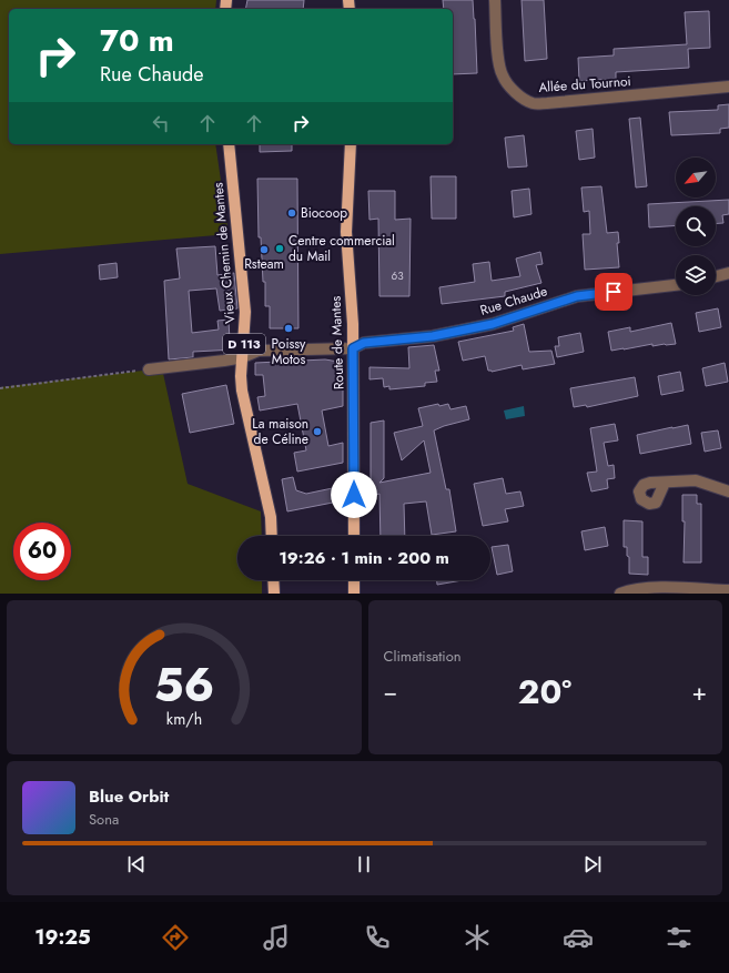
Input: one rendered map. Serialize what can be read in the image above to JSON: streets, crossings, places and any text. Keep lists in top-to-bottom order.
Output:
{
  "streets": {
    "main road": ["Vieux Chemin de Mantes", "Route de Mantes", "D 113"],
    "street": ["Allée du Tournoi", "Rue Chaude"]
  },
  "crossings": [
    ["Vieux Chemin de Mantes", "Rue Chaude"],
    ["Rue Chaude", "Route de Mantes"]
  ],
  "places": [
    "Biocoop",
    "Centre commercial du Mail",
    "Rsteam",
    "Poissy Motos",
    "La maison de Céline"
  ],
  "house_numbers": ["63"],
  "north": "bottom left",
  "page": {
    "turn": ["70 m", "Rue Chaude"],
    "limit": "60",
    "trip": "19:26 · 1 min · 200 m",
    "tile": "Climatisation",
    "heat": ["−", "20°", "+"],
    "song": ["Blue Orbit", "Sona"],
    "tabs": "19:25",
    "gauge": ["56", "km/h"]
  }
}
